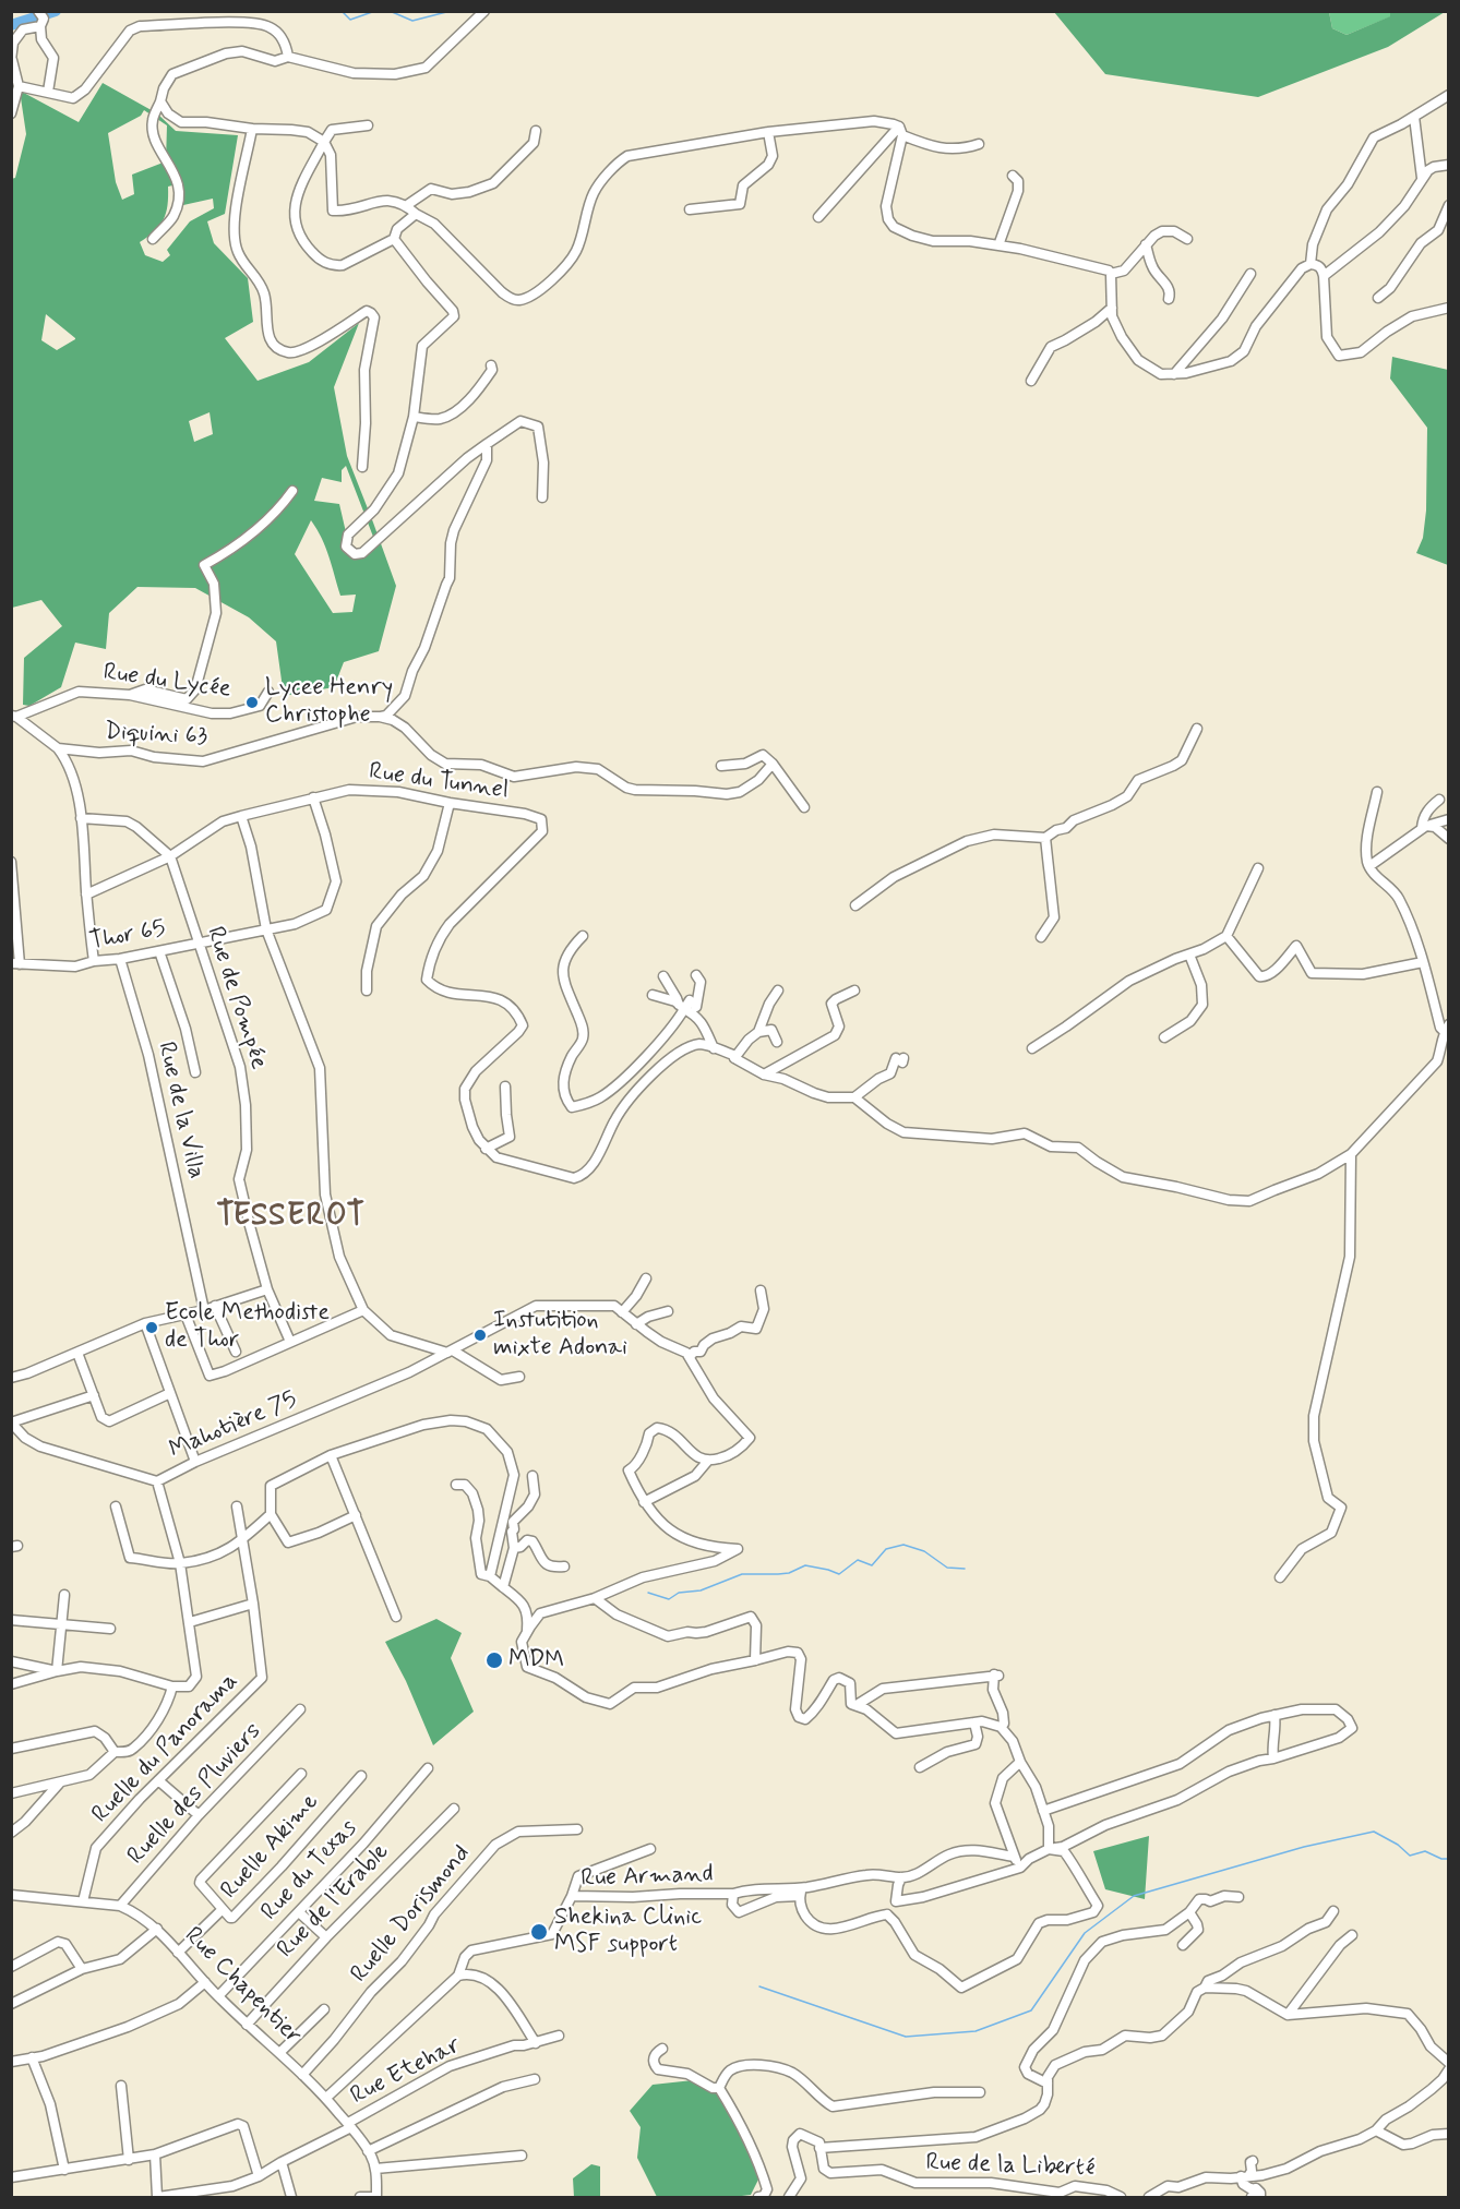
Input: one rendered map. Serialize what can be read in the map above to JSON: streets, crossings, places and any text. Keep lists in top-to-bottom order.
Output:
{
  "streets": {
    "street": [
      "Rue du Lycée",
      "Diquini 63",
      "Rue du Tunnel",
      "Thor 65",
      "Rue de Pompée",
      "Rue de la Villa",
      "Mahotière 75",
      "Ruelle du Panorama",
      "Ruelle des Pluviers",
      "Ruelle Akime",
      "Rue du Texas",
      "Rue Armand",
      "Rue de l'Erable",
      "Ruelle Dorismond",
      "Rue Chapentier",
      "Rue Etehar",
      "Rue de la Liberté"
    ]
  },
  "crossings": [
    ["Rue du Tunnel", "Thor 65"],
    ["Rue du Tunnel", "Rue de Pompée"],
    ["Thor 65", "Rue de Pompée"],
    ["Thor 65", "Rue de la Villa"],
    ["Ruelle du Panorama", "Rue Chapentier"],
    ["Ruelle des Pluviers", "Rue Chapentier"],
    ["Ruelle Akime", "Rue Chapentier"],
    ["Rue du Texas", "Rue Chapentier"],
    ["Rue Armand", "Rue Chapentier"],
    ["Rue de l'Erable", "Rue Chapentier"],
    ["Ruelle Dorismond", "Rue Chapentier"],
    ["Rue Chapentier", "Rue Etehar"]
  ],
  "districts": ["TESSEROT"],
  "places": [
    "Lycee Henry Christophe",
    "Ecole Methodiste de Thor",
    "Instutition mixte Adonai",
    "MDM",
    "Shekina Clinic MSF support"
  ]
}
